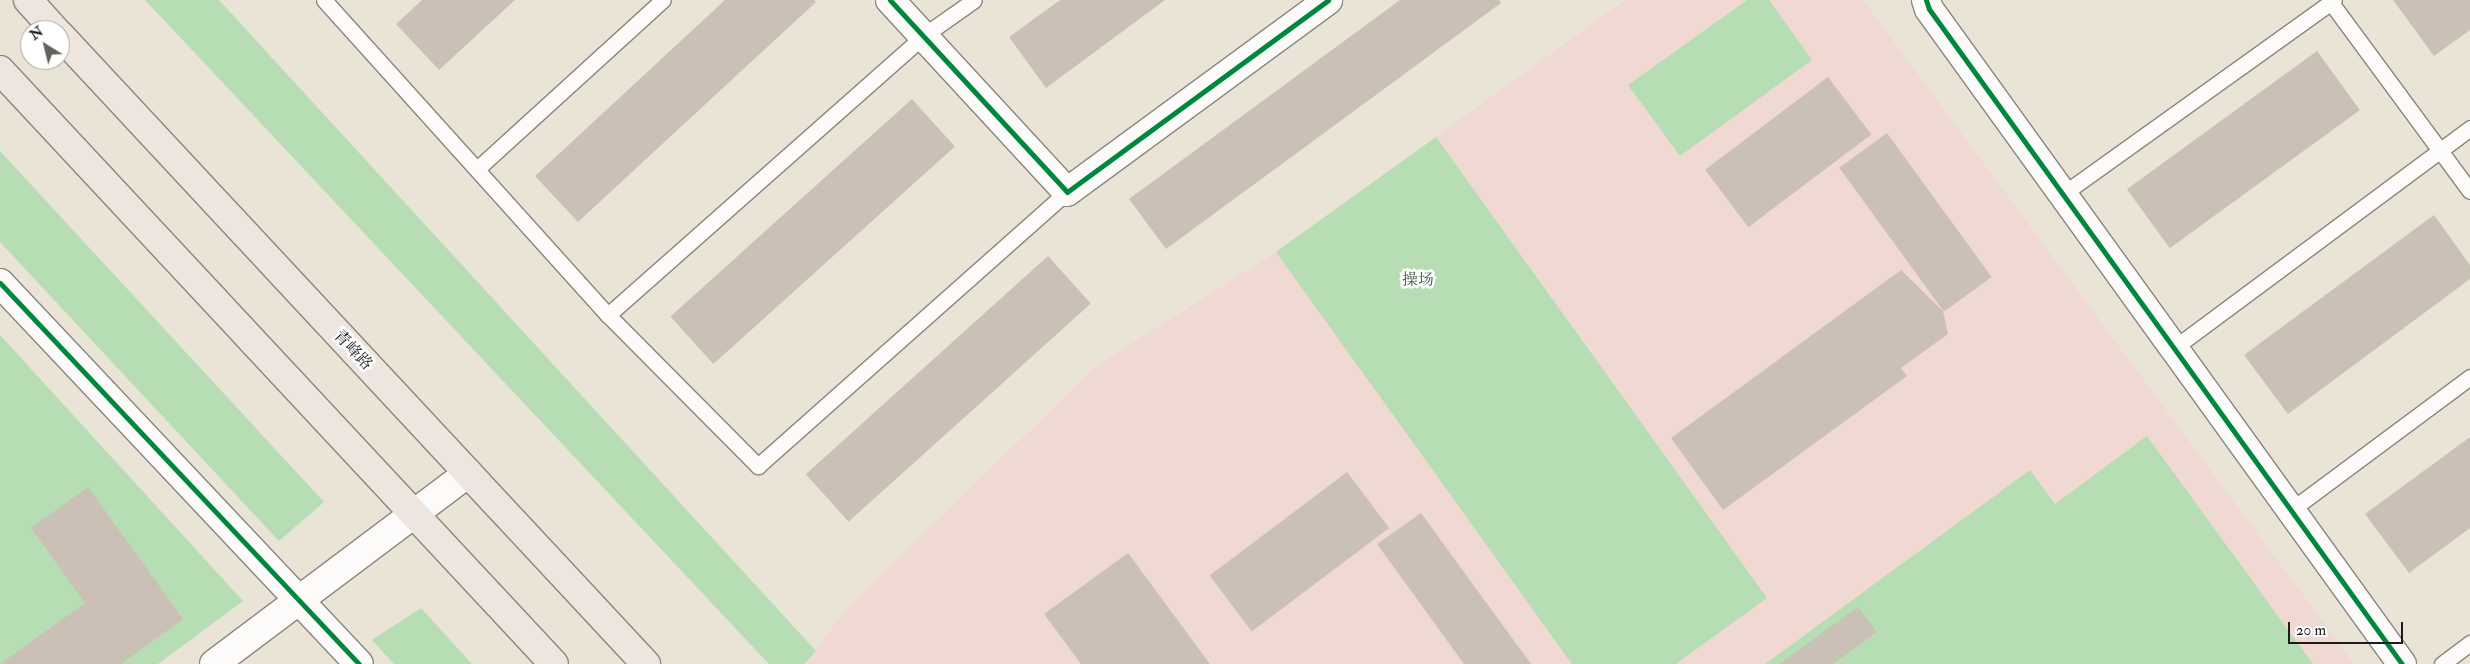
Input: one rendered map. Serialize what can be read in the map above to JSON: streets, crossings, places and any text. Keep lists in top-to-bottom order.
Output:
{
  "streets": {
    "main road": ["青峰路"]
  },
  "parks": ["操场"],
  "scale_bar": "20 m",
  "north": "top left"
}
